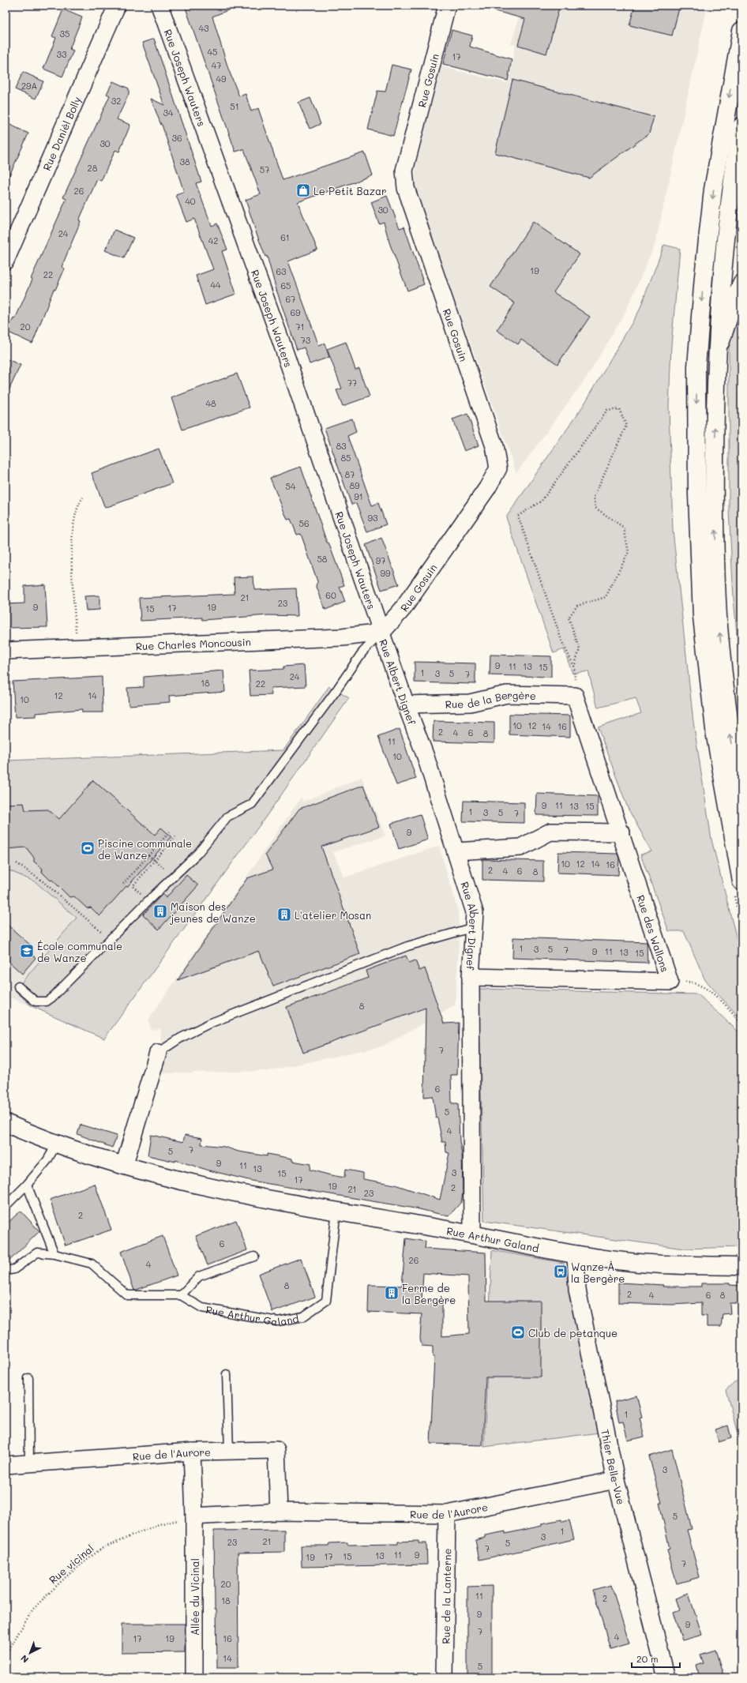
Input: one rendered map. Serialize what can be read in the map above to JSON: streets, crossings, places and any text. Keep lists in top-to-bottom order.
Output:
{
  "streets": {
    "main road": ["Rue Arthur Galand"],
    "street": [
      "Rue Joseph Wauters",
      "Rue Gosuin",
      "Rue Danièl Bolly",
      "Rue Charles Moncousin",
      "Rue Albert Dignef",
      "Rue de la Bergère",
      "Rue des Wallons",
      "Rue de l'Aurore",
      "Thier Belle-Vue",
      "Rue de la Lanterne",
      "Allée du Vicinal"
    ],
    "path": ["Rue vicinal"]
  },
  "crossings": [
    ["Rue Joseph Wauters", "Rue Gosuin"],
    ["Rue Joseph Wauters", "Rue Charles Moncousin"],
    ["Rue Joseph Wauters", "Rue Albert Dignef"],
    ["Rue Gosuin", "Rue Charles Moncousin"],
    ["Rue Gosuin", "Rue Albert Dignef"],
    ["Rue Charles Moncousin", "Rue Albert Dignef"],
    ["Rue Albert Dignef", "Rue de la Bergère"],
    ["Rue Albert Dignef", "Rue des Wallons"],
    ["Rue Albert Dignef", "Rue Arthur Galand"],
    ["Rue de la Bergère", "Rue des Wallons"],
    ["Rue Arthur Galand", "Thier Belle-Vue"],
    ["Rue de l'Aurore", "Thier Belle-Vue"],
    ["Rue de l'Aurore", "Rue vicinal"],
    ["Rue de l'Aurore", "Rue de la Lanterne"],
    ["Rue de l'Aurore", "Allée du Vicinal"],
    ["Rue vicinal", "Allée du Vicinal"]
  ],
  "places": {
    "shop": ["Le Petit Bazar"],
    "sports": ["Piscine communale de Wanze", "Club de petanque"],
    "building": ["Maison des jeunes de Wanze", "L'atelier Mosan", "Ferme de la Bergère"],
    "school or university": ["École communale de Wanze"],
    "bus stop": ["Wanze À la Bergère"]
  },
  "house_numbers": [
    "43",
    "35",
    "45",
    "33",
    "17",
    "47",
    "49",
    "29A",
    "32",
    "51",
    "34",
    "36",
    "30",
    "38",
    "28",
    "57",
    "26",
    "40",
    "30",
    "24",
    "61",
    "42",
    "19",
    "63",
    "22",
    "44",
    "65",
    "67",
    "69",
    "20",
    "71",
    "73",
    "77",
    "48",
    "83",
    "85",
    "87",
    "89",
    "54",
    "91",
    "93",
    "56",
    "58",
    "97",
    "99",
    "60",
    "21",
    "23",
    "9",
    "19",
    "17",
    "15",
    "9",
    "11",
    "13",
    "15",
    "1",
    "3",
    "5",
    "7",
    "24",
    "18",
    "22",
    "12",
    "14",
    "10",
    "10",
    "12",
    "14",
    "16",
    "2",
    "4",
    "6",
    "8",
    "11",
    "10",
    "9",
    "11",
    "13",
    "15",
    "1",
    "3",
    "5",
    "7",
    "9",
    "10",
    "12",
    "14",
    "16",
    "2",
    "4",
    "6",
    "8",
    "1",
    "3",
    "5",
    "7",
    "9",
    "11",
    "13",
    "15",
    "8",
    "7",
    "6",
    "5",
    "4",
    "7",
    "5",
    "9",
    "11",
    "13",
    "3",
    "15",
    "17",
    "19",
    "2",
    "21",
    "23",
    "2",
    "6",
    "26",
    "4",
    "8",
    "2",
    "4",
    "6",
    "8",
    "1",
    "3",
    "5",
    "1",
    "3",
    "21",
    "23",
    "5",
    "7",
    "11",
    "9",
    "13",
    "17",
    "15",
    "19",
    "7",
    "20",
    "11",
    "2",
    "18",
    "9",
    "9",
    "7",
    "4",
    "17",
    "19",
    "16",
    "14",
    "5"
  ],
  "scale_bar": "20 m",
  "north": "bottom left"
}
